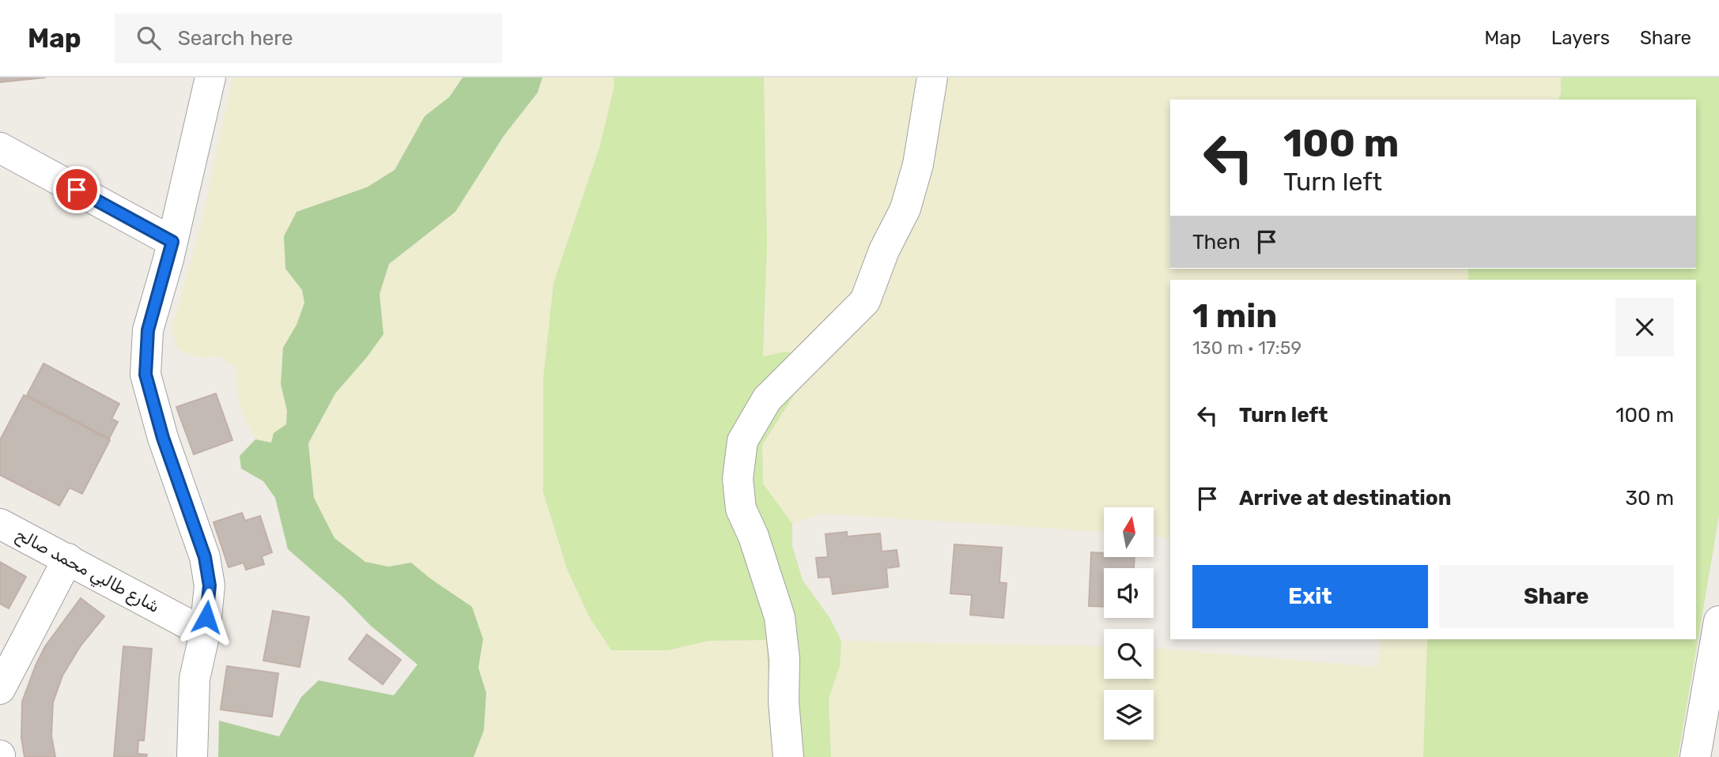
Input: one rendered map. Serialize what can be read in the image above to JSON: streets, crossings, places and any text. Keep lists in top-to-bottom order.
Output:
{
  "streets": {
    "street": ["شارع طالبي محمد صالح"]
  },
  "north": "top",
  "page": {
    "header": "Map",
    "search": "Search here",
    "nav": ["Map", "Layers", "Share"],
    "turn": ["100 m", "Turn left"],
    "then": "Then",
    "heading": ["1 min", "130 m · 17:59"],
    "list": [
      {
        "name": "Turn left",
        "value": "100 m"
      },
      {
        "name": "Arrive at destination",
        "value": "30 m"
      }
    ],
    "buttons": ["Exit", "Share"]
  }
}
